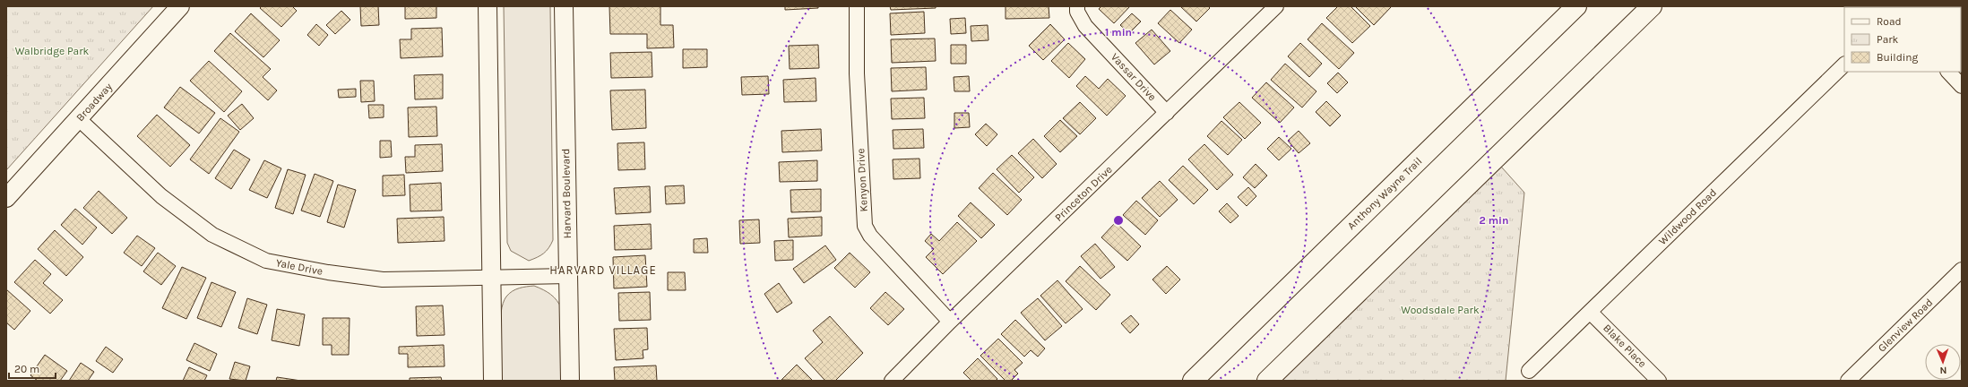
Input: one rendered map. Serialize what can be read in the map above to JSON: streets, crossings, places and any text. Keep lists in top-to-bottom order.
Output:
{
  "streets": {
    "highway": ["Anthony Wayne Trail"],
    "street": [
      "Vassar Drive",
      "Broadway",
      "Kenyon Drive",
      "Harvard Boulevard",
      "Princeton Drive",
      "Wildwood Road",
      "Yale Drive",
      "Glenview Road",
      "Blake Place"
    ]
  },
  "crossings": [
    ["Vassar Drive", "Princeton Drive"],
    ["Broadway", "Yale Drive"],
    ["Kenyon Drive", "Princeton Drive"],
    ["Harvard Boulevard", "Yale Drive"],
    ["Wildwood Road", "Blake Place"]
  ],
  "districts": ["HARVARD VILLAGE"],
  "parks": ["Walbridge Park", "Woodsdale Park"],
  "legend": ["Road", "Park", "Building"],
  "scale_bar": "20 m",
  "north": "bottom",
  "rings": ["1 min", "2 min"]
}
